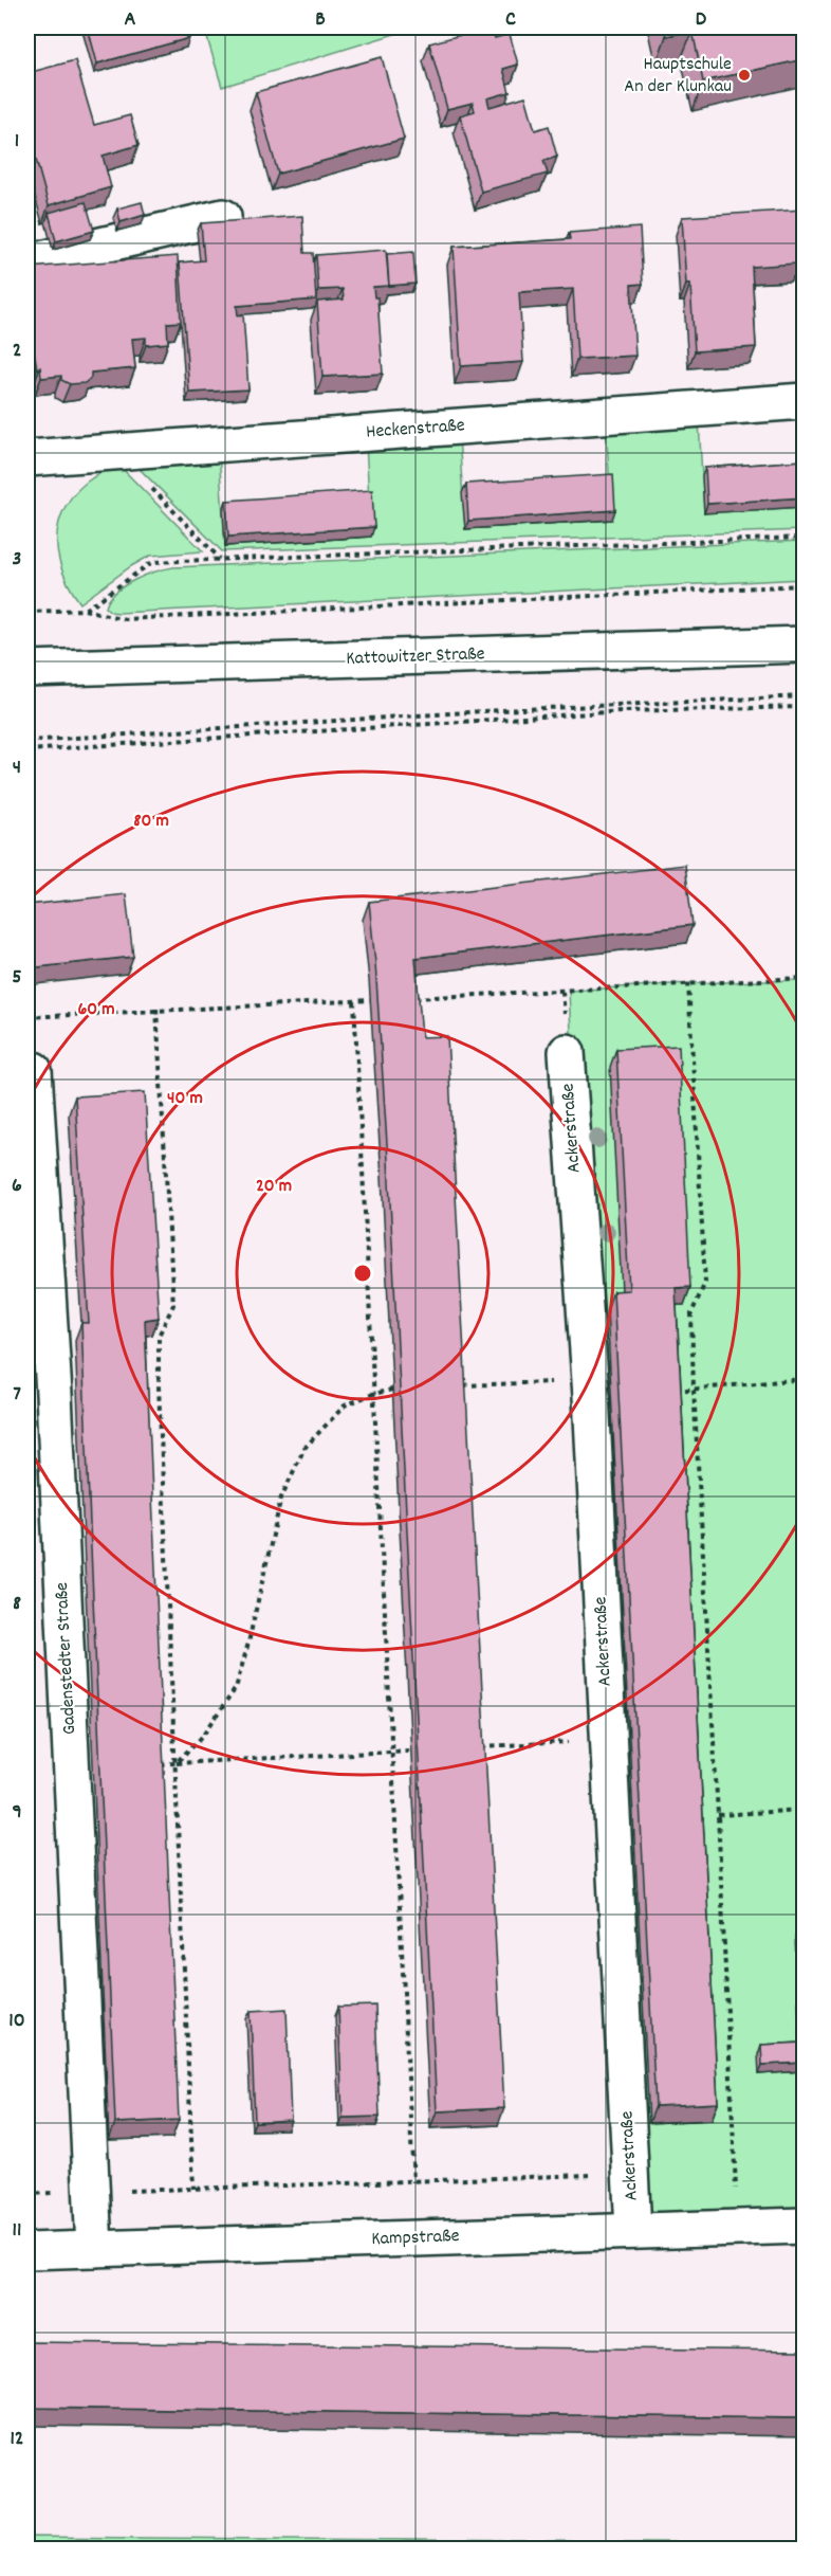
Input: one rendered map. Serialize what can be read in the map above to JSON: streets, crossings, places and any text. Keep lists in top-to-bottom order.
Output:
{
  "streets": {
    "street": [
      "Heckenstraße",
      "Kattowitzer Straße",
      "Ackerstraße",
      "Gadenstedter Straße",
      "Kampstraße"
    ]
  },
  "crossings": [
    ["Ackerstraße", "Kampstraße"],
    ["Gadenstedter Straße", "Kampstraße"]
  ],
  "places": ["Hauptschule An der Klunkau"],
  "grid": {
    "columns": [
      "A",
      "B",
      "C",
      "D"
    ],
    "rows": [
      "1",
      "2",
      "3",
      "4",
      "5",
      "6",
      "7",
      "8",
      "9",
      "10",
      "11",
      "12"
    ]
  },
  "rings": [
    "80 m",
    "60 m",
    "40 m",
    "20 m"
  ]
}
